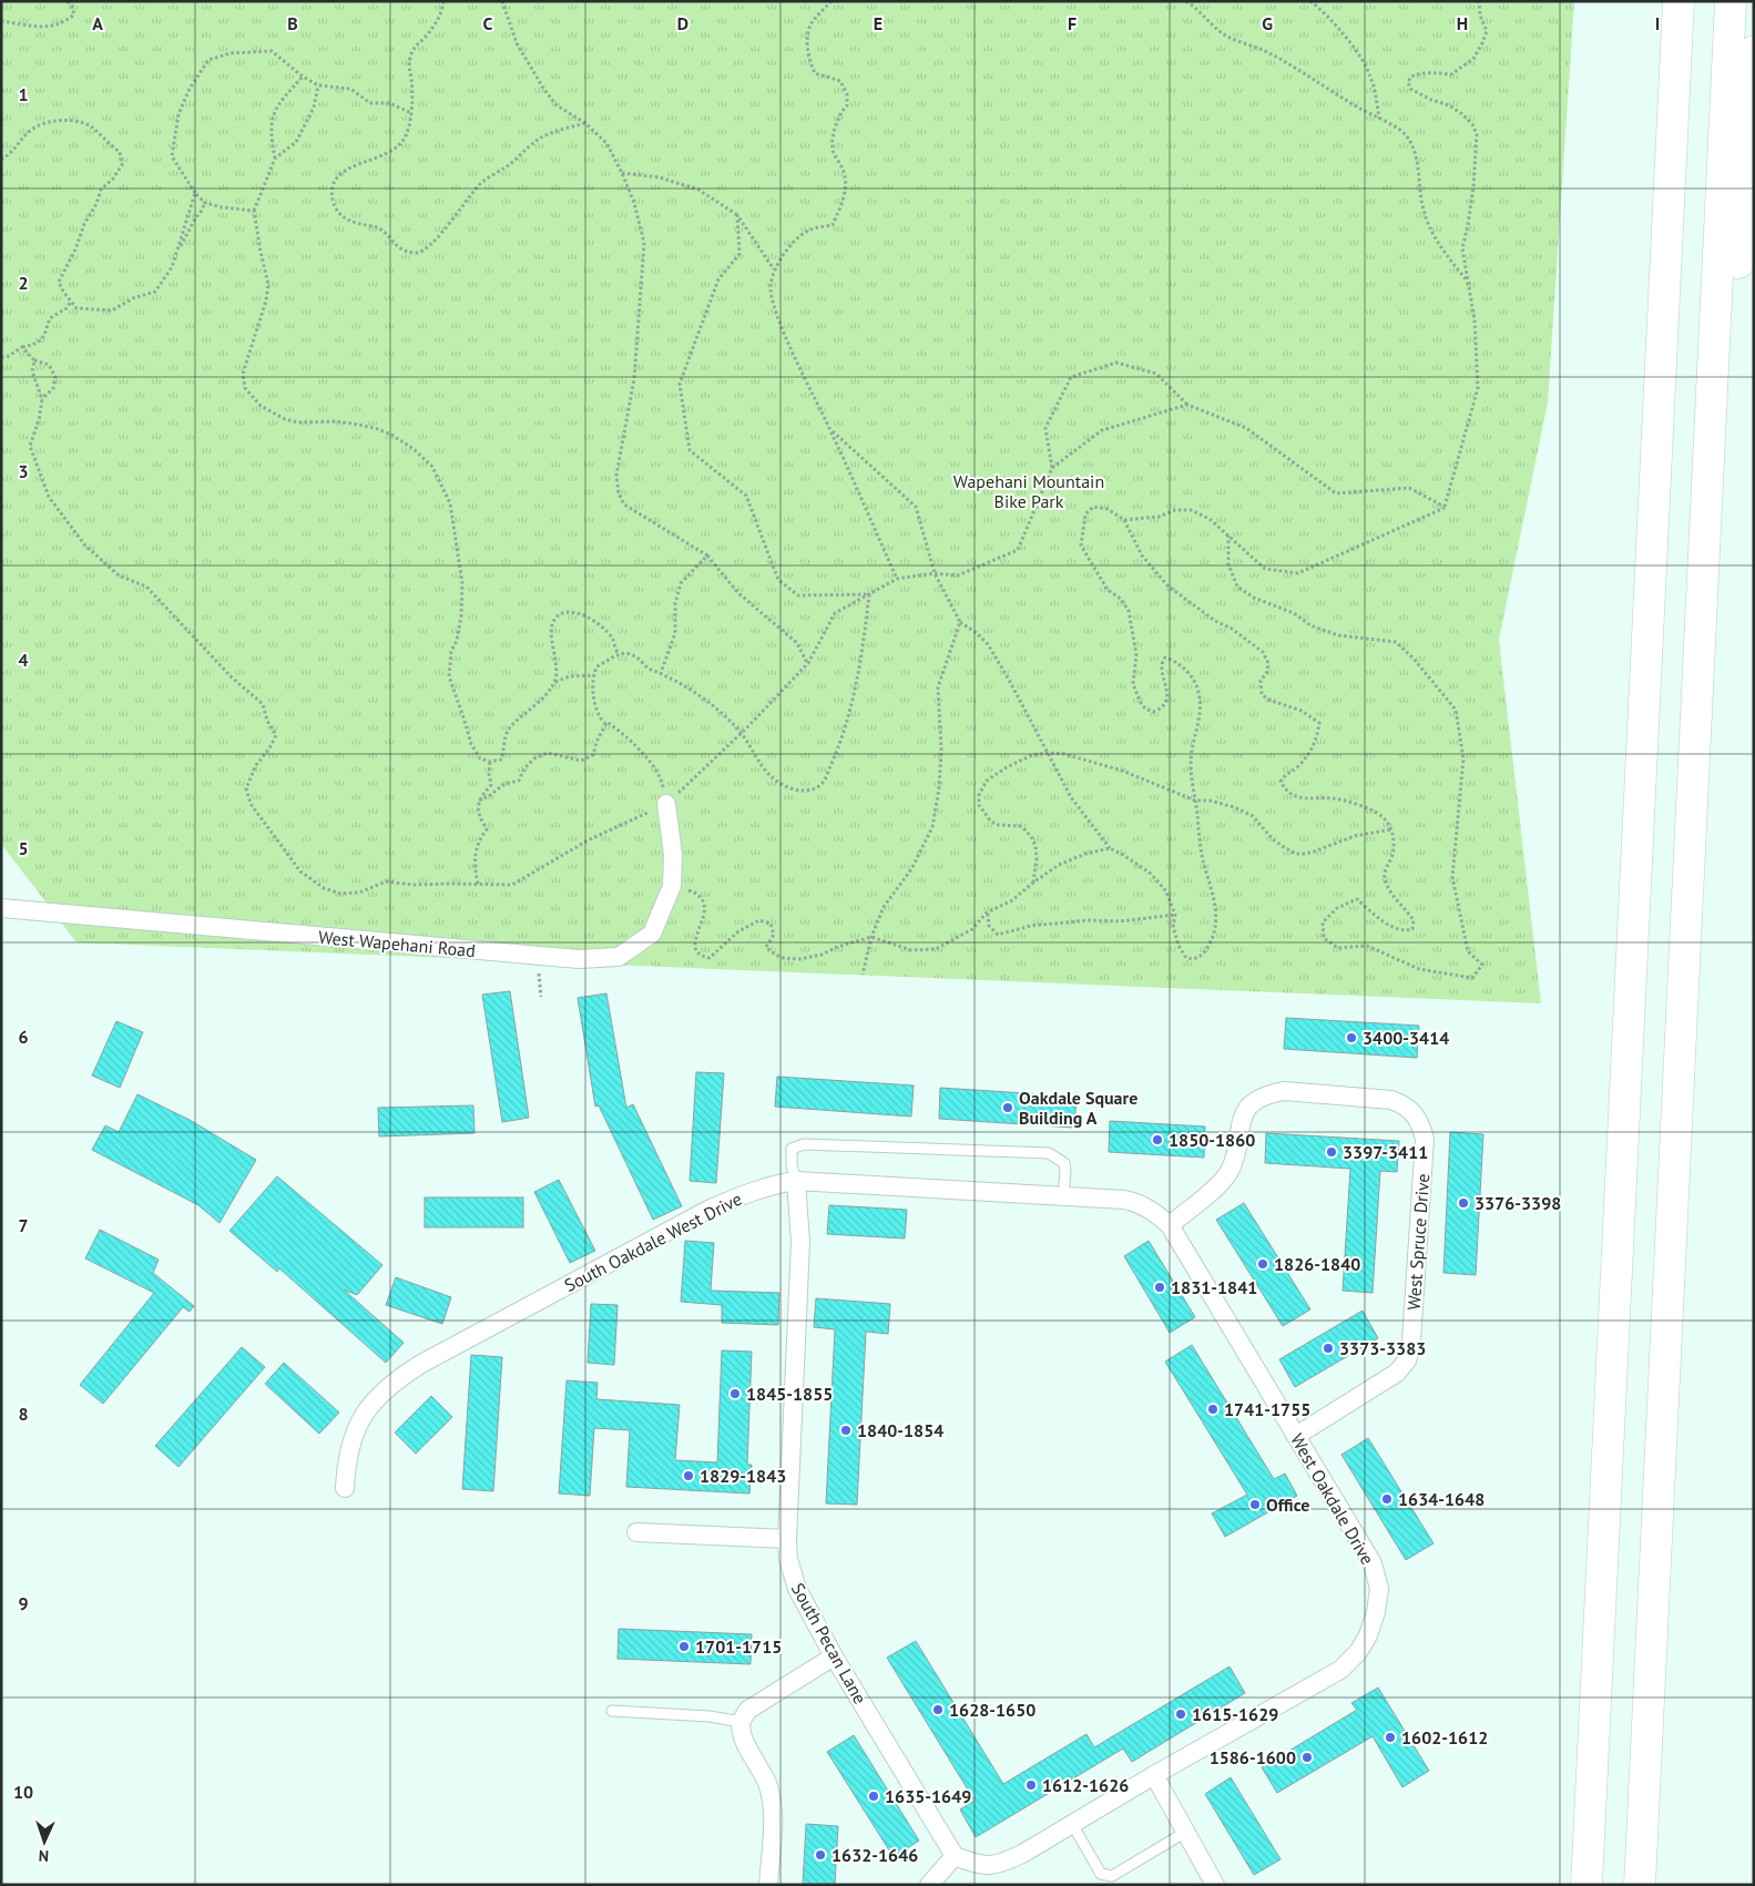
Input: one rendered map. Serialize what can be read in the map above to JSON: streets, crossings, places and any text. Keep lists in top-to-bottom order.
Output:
{
  "streets": {
    "street": [
      "West Wapehani Road",
      "South Oakdale West Drive",
      "West Spruce Drive",
      "West Oakdale Drive",
      "South Pecan Lane"
    ]
  },
  "crossings": [
    ["South Oakdale West Drive", "West Oakdale Drive"],
    ["South Oakdale West Drive", "South Pecan Lane"],
    ["West Spruce Drive", "West Oakdale Drive"]
  ],
  "parks": ["Wapehani Mountain Bike Park"],
  "places": [
    "3400-3414",
    "Oakdale Square Building A",
    "1850-1860",
    "3397-3411",
    "3376-3398",
    "1826-1840",
    "1831-1841",
    "3373-3383",
    "1845-1855",
    "1741-1755",
    "1840-1854",
    "1829-1843",
    "1634-1648",
    "Office",
    "1701-1715",
    "1628-1650",
    "1615-1629",
    "1602-1612",
    "1586-1600",
    "1612-1626",
    "1635-1649",
    "1632-1646"
  ],
  "north": "bottom",
  "grid": {
    "columns": [
      "A",
      "B",
      "C",
      "D",
      "E",
      "F",
      "G",
      "H",
      "I"
    ],
    "rows": [
      "1",
      "2",
      "3",
      "4",
      "5",
      "6",
      "7",
      "8",
      "9",
      "10"
    ]
  }
}
